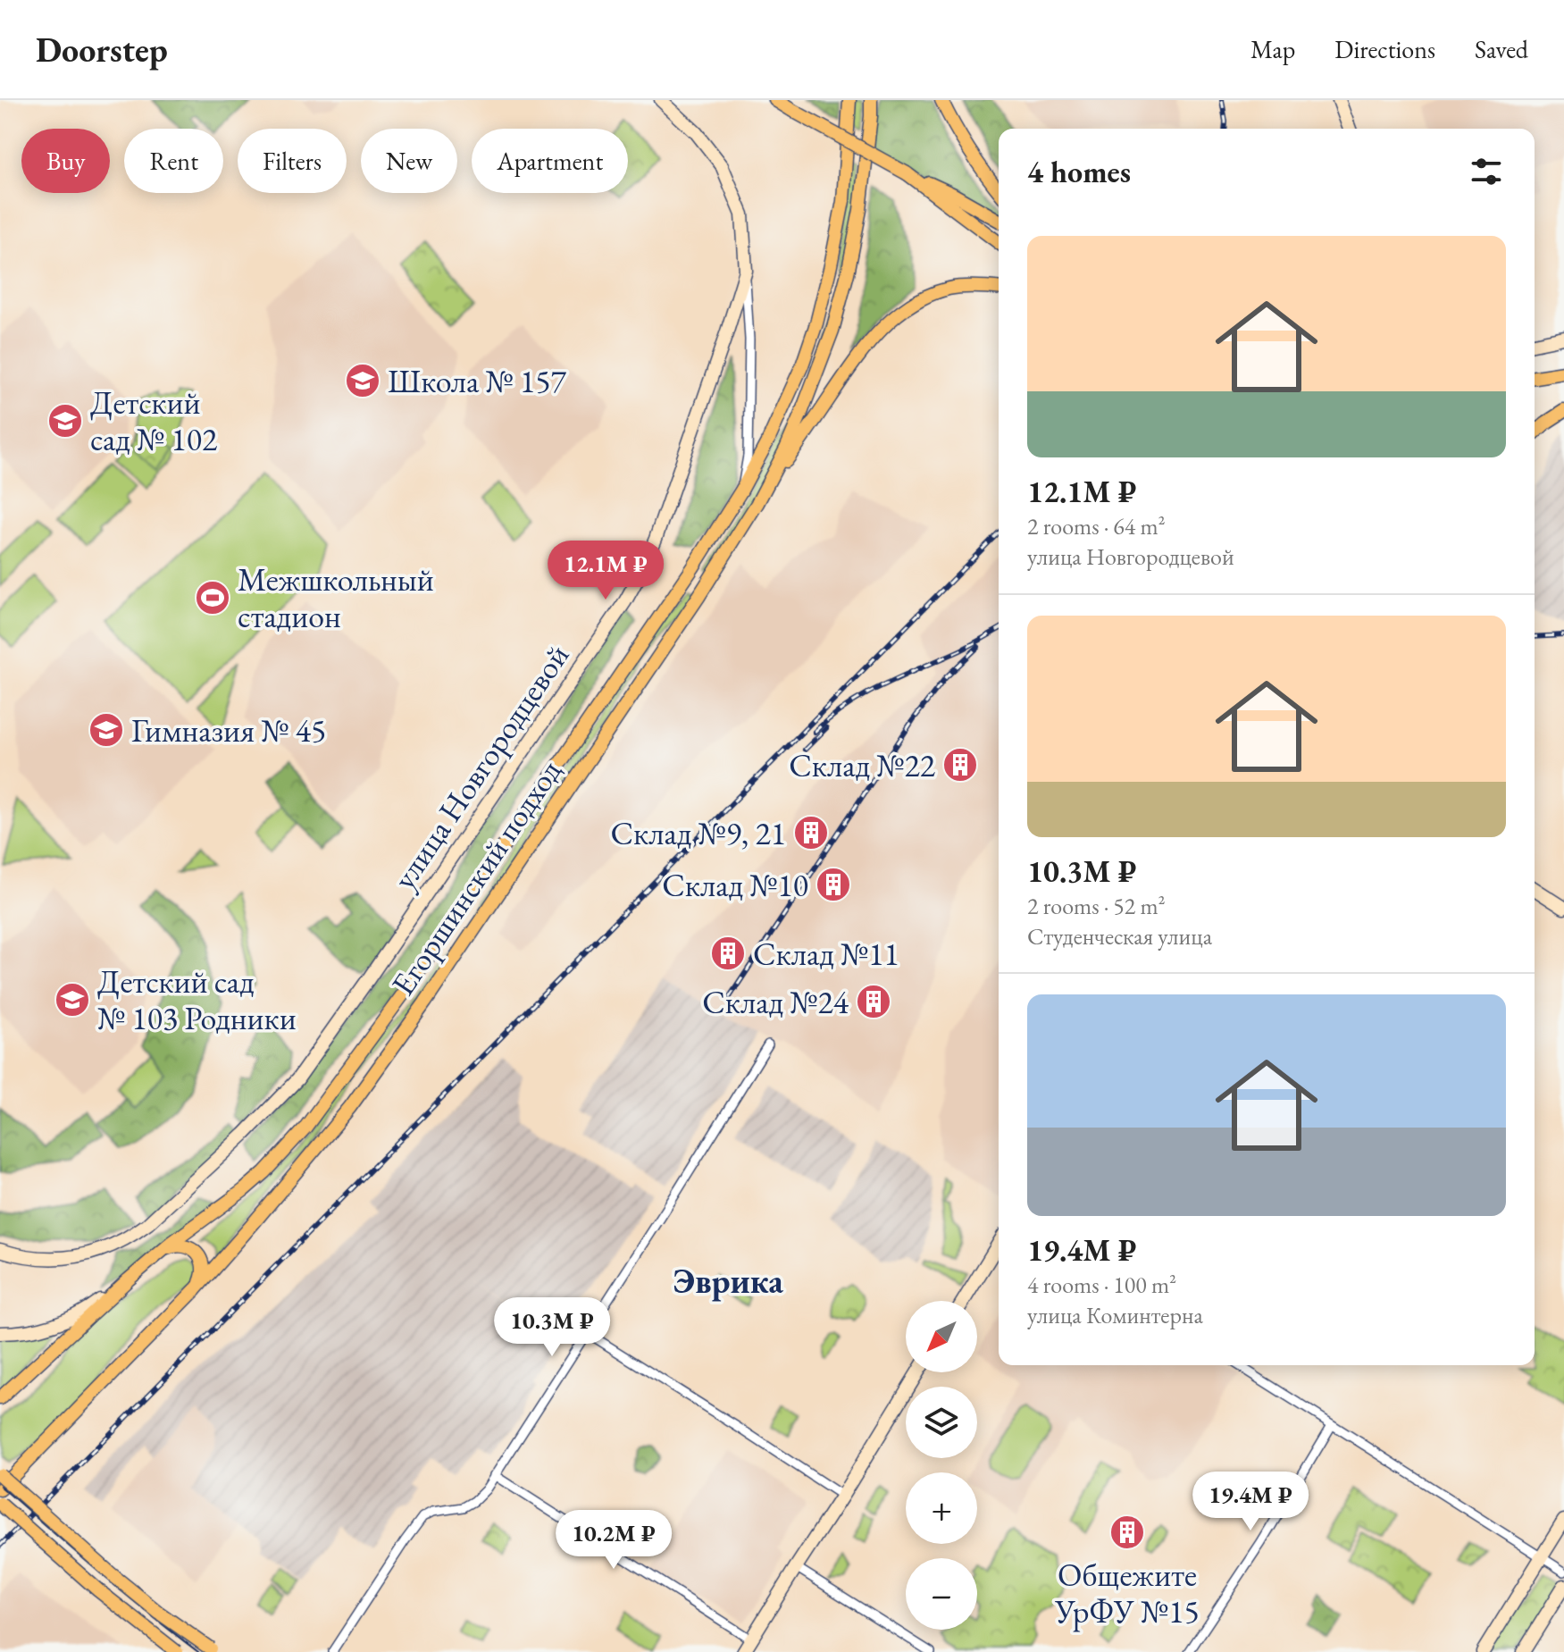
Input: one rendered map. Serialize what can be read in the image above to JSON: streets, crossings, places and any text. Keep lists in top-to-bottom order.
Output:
{
  "streets": {
    "main road": ["Егоршинский подход"],
    "street": ["улица Новгородцевой"]
  },
  "districts": ["Эврика"],
  "places": {
    "school or university": [
      "Школа № 157",
      "Детский сад № 102",
      "Гимназия № 45",
      "Детский сад № 103 Родники"
    ],
    "sports": ["Межшкольный стадион"],
    "building": [
      "Склад №22",
      "Склад №9, 21",
      "Склад №10",
      "Склад №11",
      "Склад №24",
      "Общежите УрФУ №15"
    ]
  },
  "north": "bottom left",
  "page": {
    "header": "Doorstep",
    "nav": ["Map", "Directions", "Saved"],
    "chip": [
      "Buy",
      "Rent",
      "Filters",
      "New",
      "Apartment"
    ],
    "heading": "4 homes",
    "list": [
      {
        "name": "12.1M ₽",
        "note": "2 rooms · 64 m² · улица Новгородцевой"
      },
      {
        "name": "10.3M ₽",
        "note": "2 rooms · 52 m² · Студенческая улица"
      },
      {
        "name": "19.4M ₽",
        "note": "4 rooms · 100 m² · улица Коминтерна"
      }
    ],
    "price": [
      "12.1M ₽",
      "10.3M ₽",
      "19.4M ₽",
      "10.2M ₽"
    ],
    "map_buttons": ["+", "−"]
  }
}
